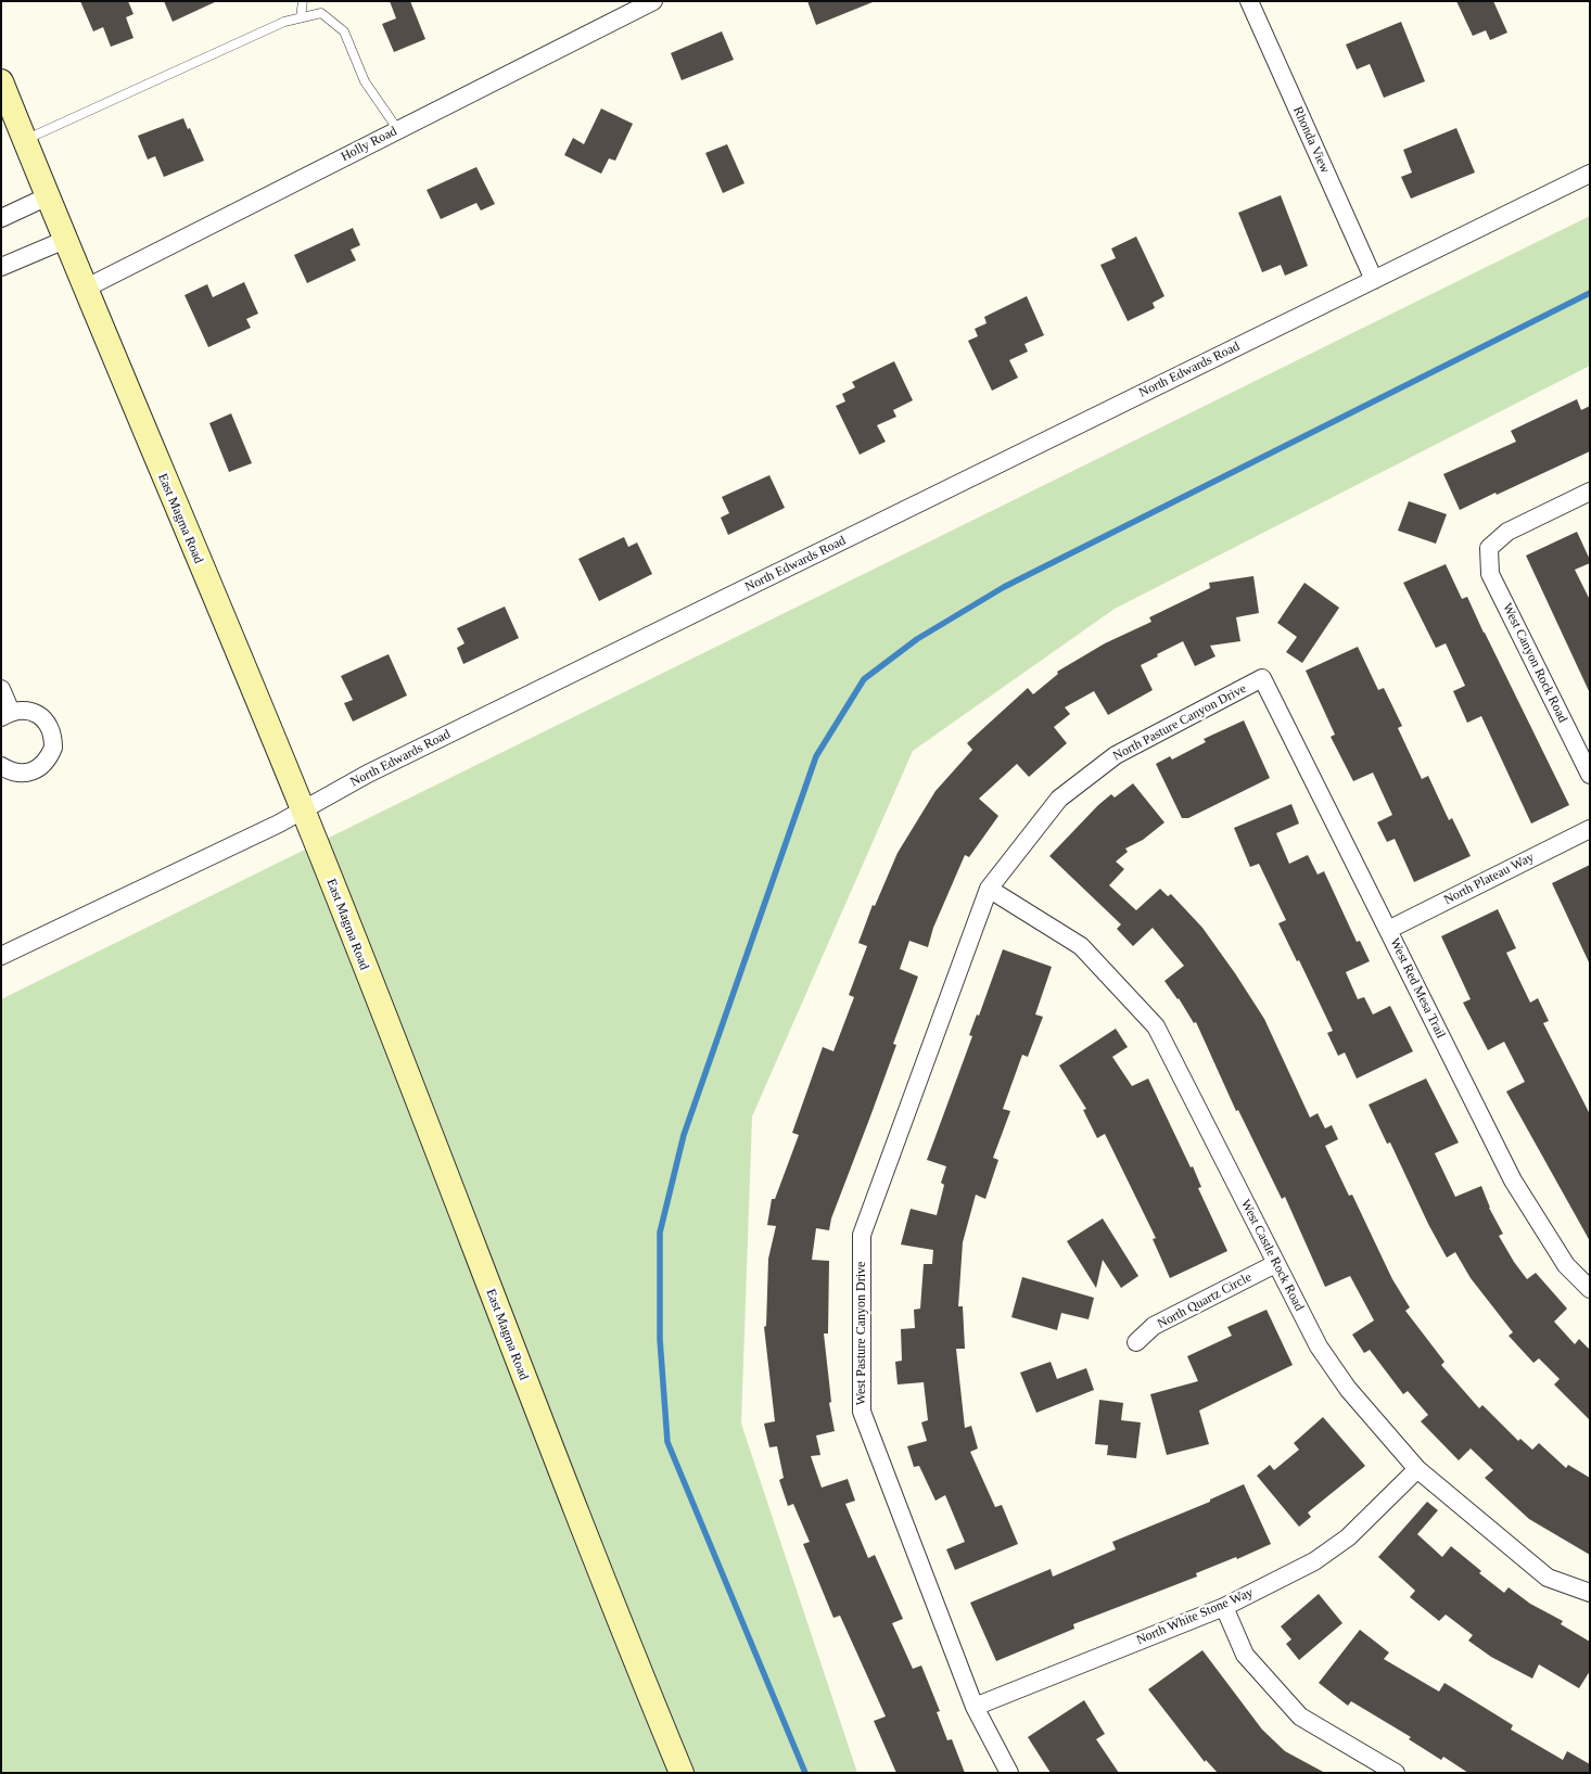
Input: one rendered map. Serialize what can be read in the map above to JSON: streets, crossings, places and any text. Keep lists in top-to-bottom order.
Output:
{
  "streets": {
    "street": [
      "Rhonda View",
      "Holly Road",
      "North Edwards Road",
      "East Magma Road",
      "West Canyon Rock Road",
      "North Pasture Canyon Drive",
      "North Plateau Way",
      "West Red Mesa Trail",
      "West Castle Rock Road",
      "North Quartz Circle",
      "West Pasture Canyon Drive",
      "North White Stone Way"
    ]
  },
  "crossings": [
    ["Rhonda View", "North Edwards Road"],
    ["Holly Road", "East Magma Road"],
    ["North Edwards Road", "East Magma Road"],
    ["North Pasture Canyon Drive", "West Red Mesa Trail"],
    ["North Pasture Canyon Drive", "West Castle Rock Road"],
    ["North Pasture Canyon Drive", "West Pasture Canyon Drive"],
    ["North Plateau Way", "West Red Mesa Trail"],
    ["West Castle Rock Road", "North Quartz Circle"],
    ["West Castle Rock Road", "West Pasture Canyon Drive"],
    ["West Castle Rock Road", "North White Stone Way"],
    ["West Pasture Canyon Drive", "North White Stone Way"]
  ]
}
